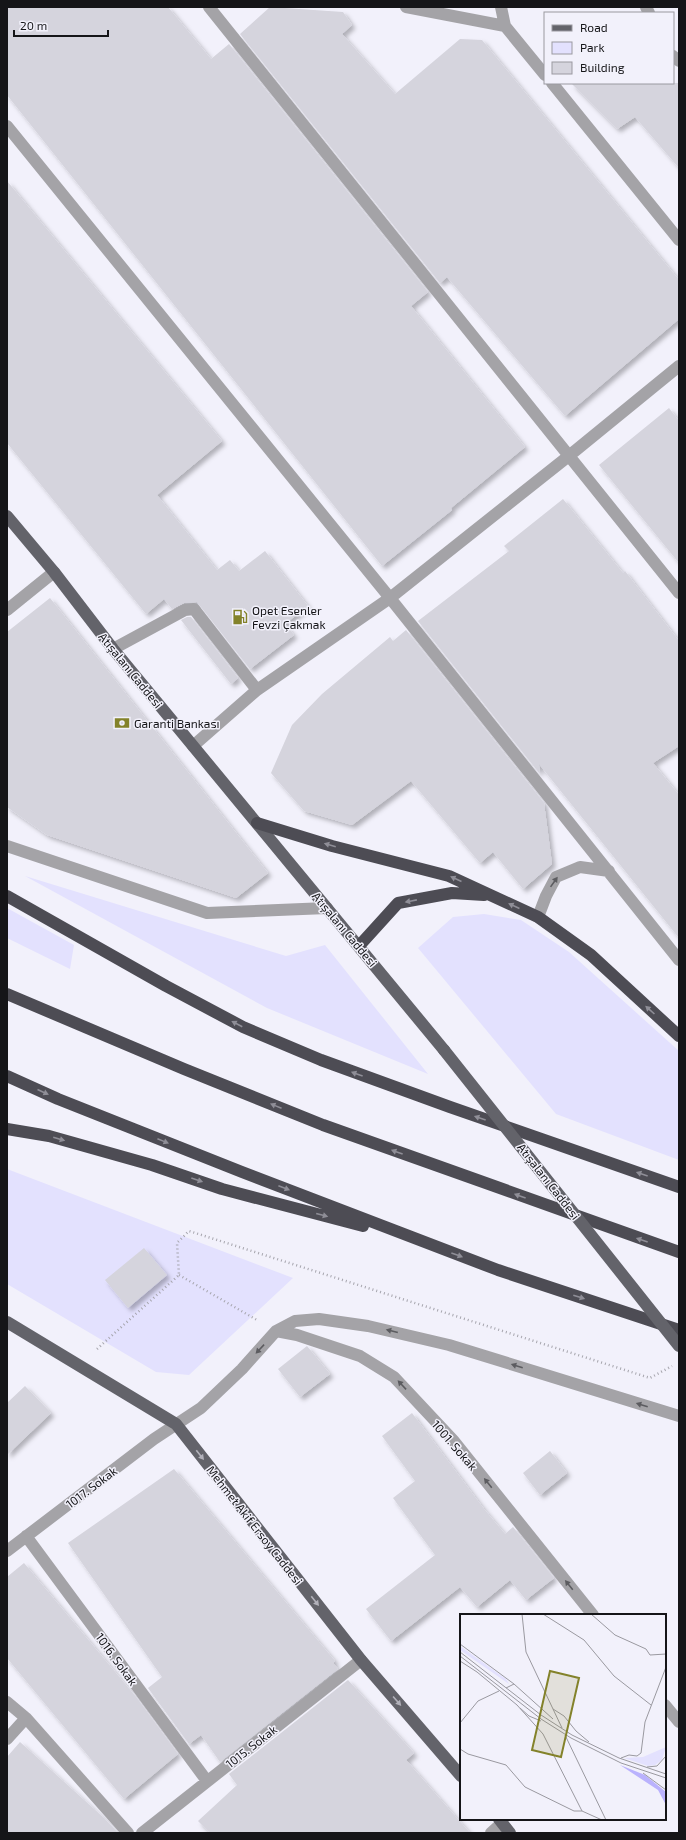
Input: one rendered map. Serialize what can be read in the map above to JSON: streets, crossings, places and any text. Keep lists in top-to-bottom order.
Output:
{
  "streets": {
    "main road": ["Atışalanı Caddesi", "Mehmet Akif Ersoy Caddesi"],
    "street": [
      "1001. Sokak",
      "1017. Sokak",
      "1016. Sokak",
      "1015. Sokak"
    ]
  },
  "crossings": [
    ["1001. Sokak", "1017. Sokak"],
    ["1017. Sokak", "Mehmet Akif Ersoy Caddesi"],
    ["1017. Sokak", "1016. Sokak"],
    ["Mehmet Akif Ersoy Caddesi", "1015. Sokak"],
    ["1016. Sokak", "1015. Sokak"]
  ],
  "one_way": ["1001. Sokak", "1017. Sokak", "Mehmet Akif Ersoy Caddesi"],
  "places": {
    "fuel station": ["Opet Esenler Fevzi Çakmak"],
    "bank": ["Garanti Bankası"]
  },
  "legend": ["Road", "Park", "Building"],
  "scale_bar": "20 m"
}
